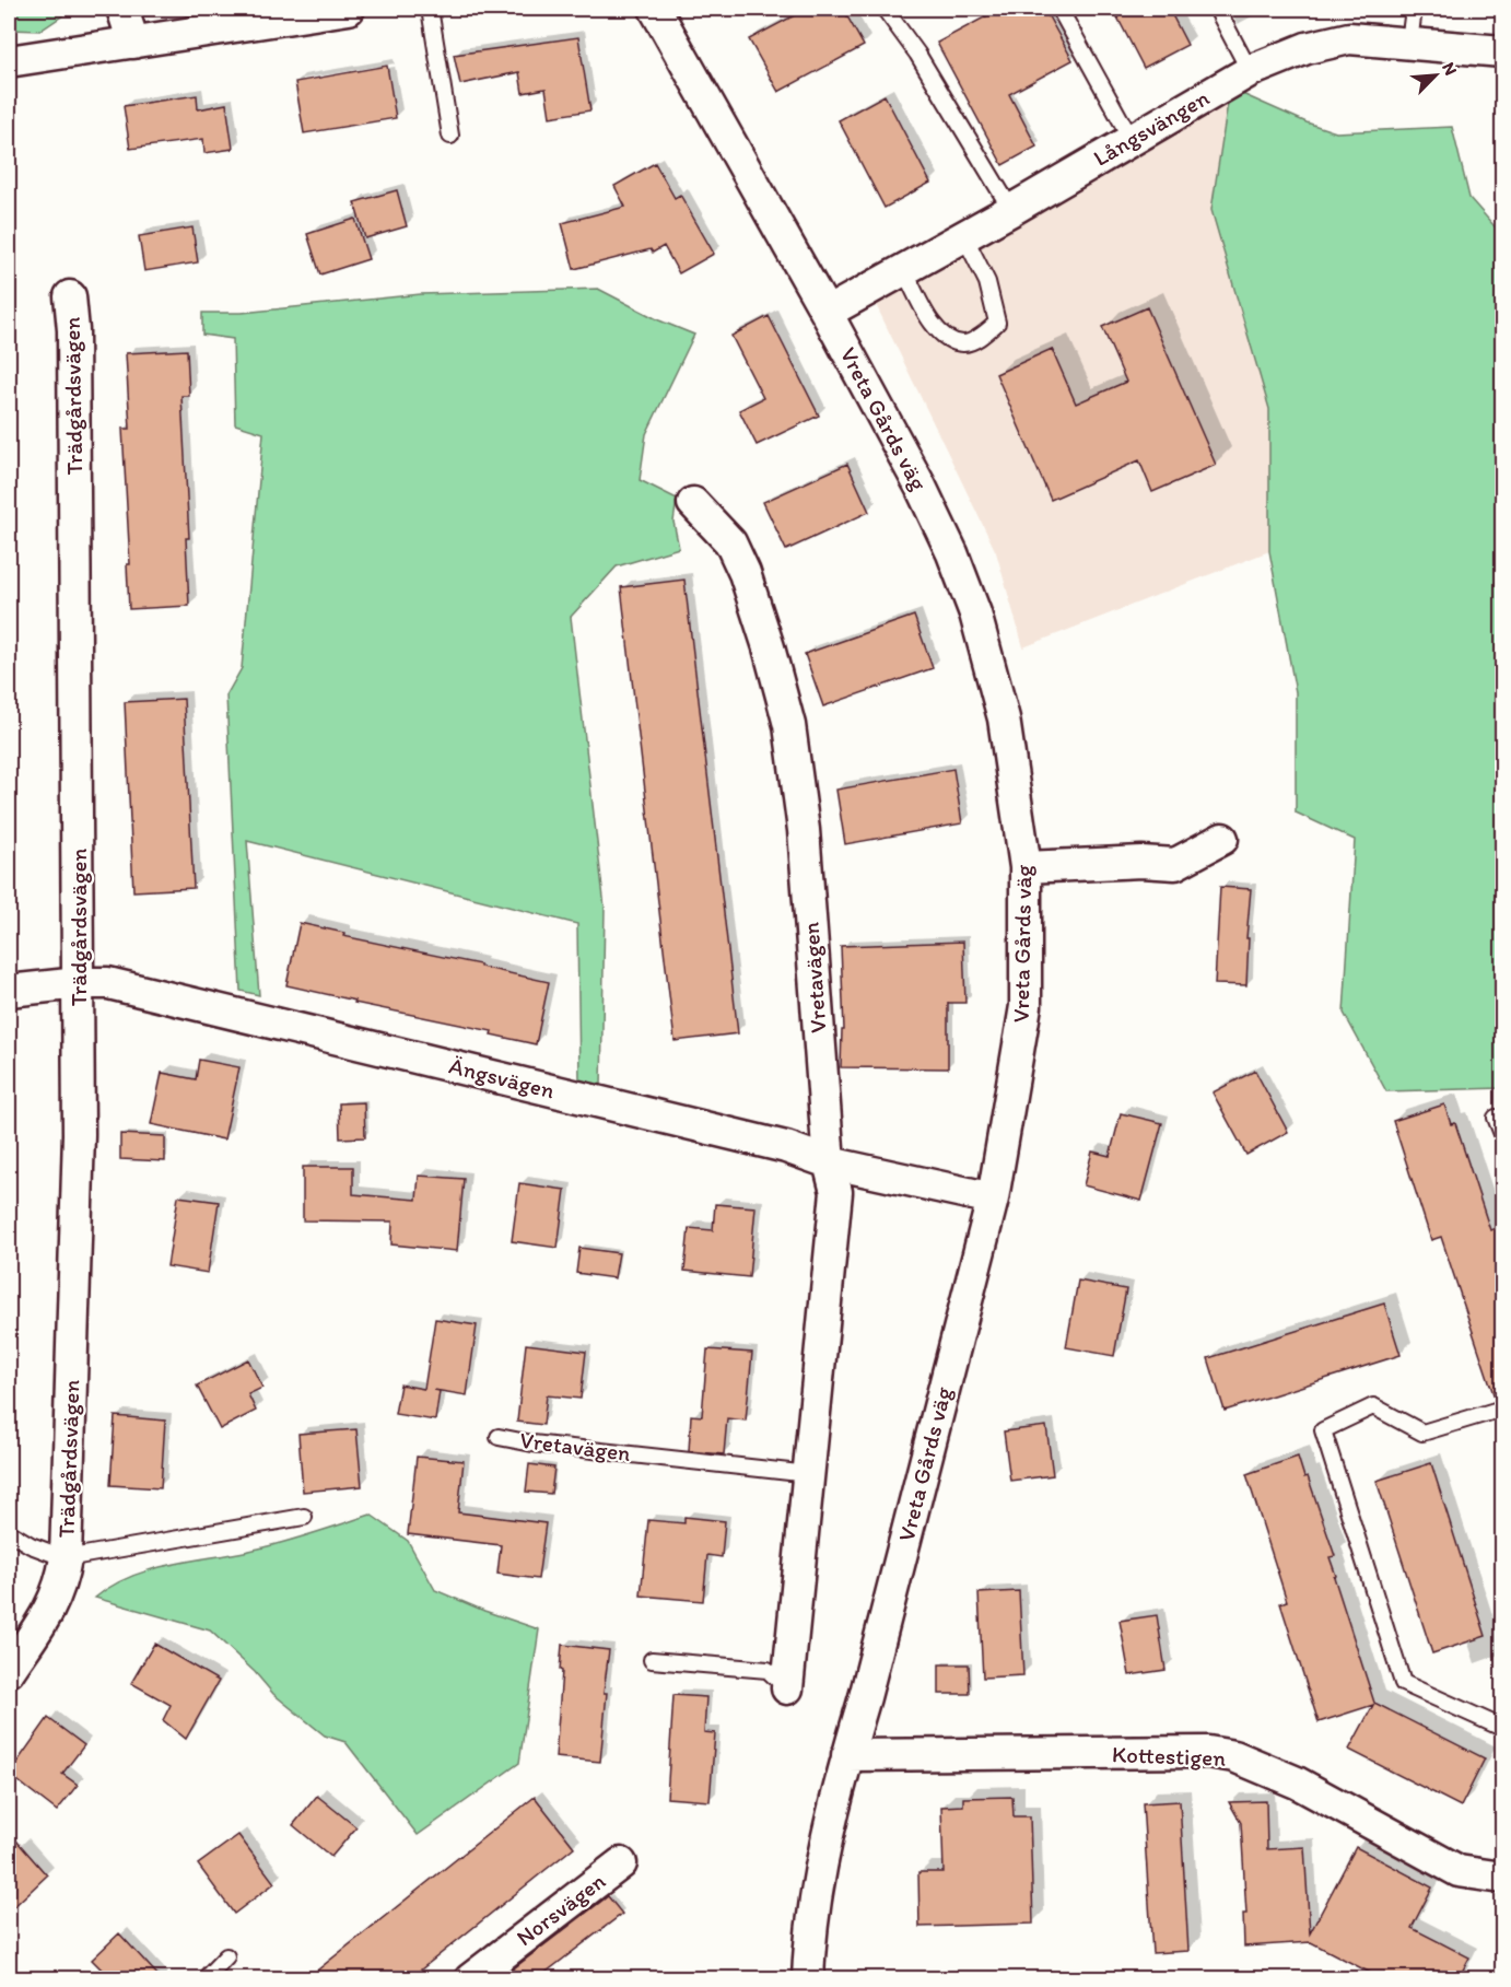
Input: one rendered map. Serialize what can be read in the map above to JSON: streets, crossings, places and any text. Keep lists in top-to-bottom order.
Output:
{
  "streets": {
    "street": [
      "Långsvängen",
      "Trädgårdsvägen",
      "Vreta Gårds väg",
      "Vretavägen",
      "Ängsvägen",
      "Kottestigen",
      "Norsvägen"
    ]
  },
  "crossings": [
    ["Långsvängen", "Vreta Gårds väg"],
    ["Trädgårdsvägen", "Ängsvägen"],
    ["Vreta Gårds väg", "Ängsvägen"],
    ["Vreta Gårds väg", "Kottestigen"],
    ["Vretavägen", "Ängsvägen"]
  ],
  "north": "top right"
}
